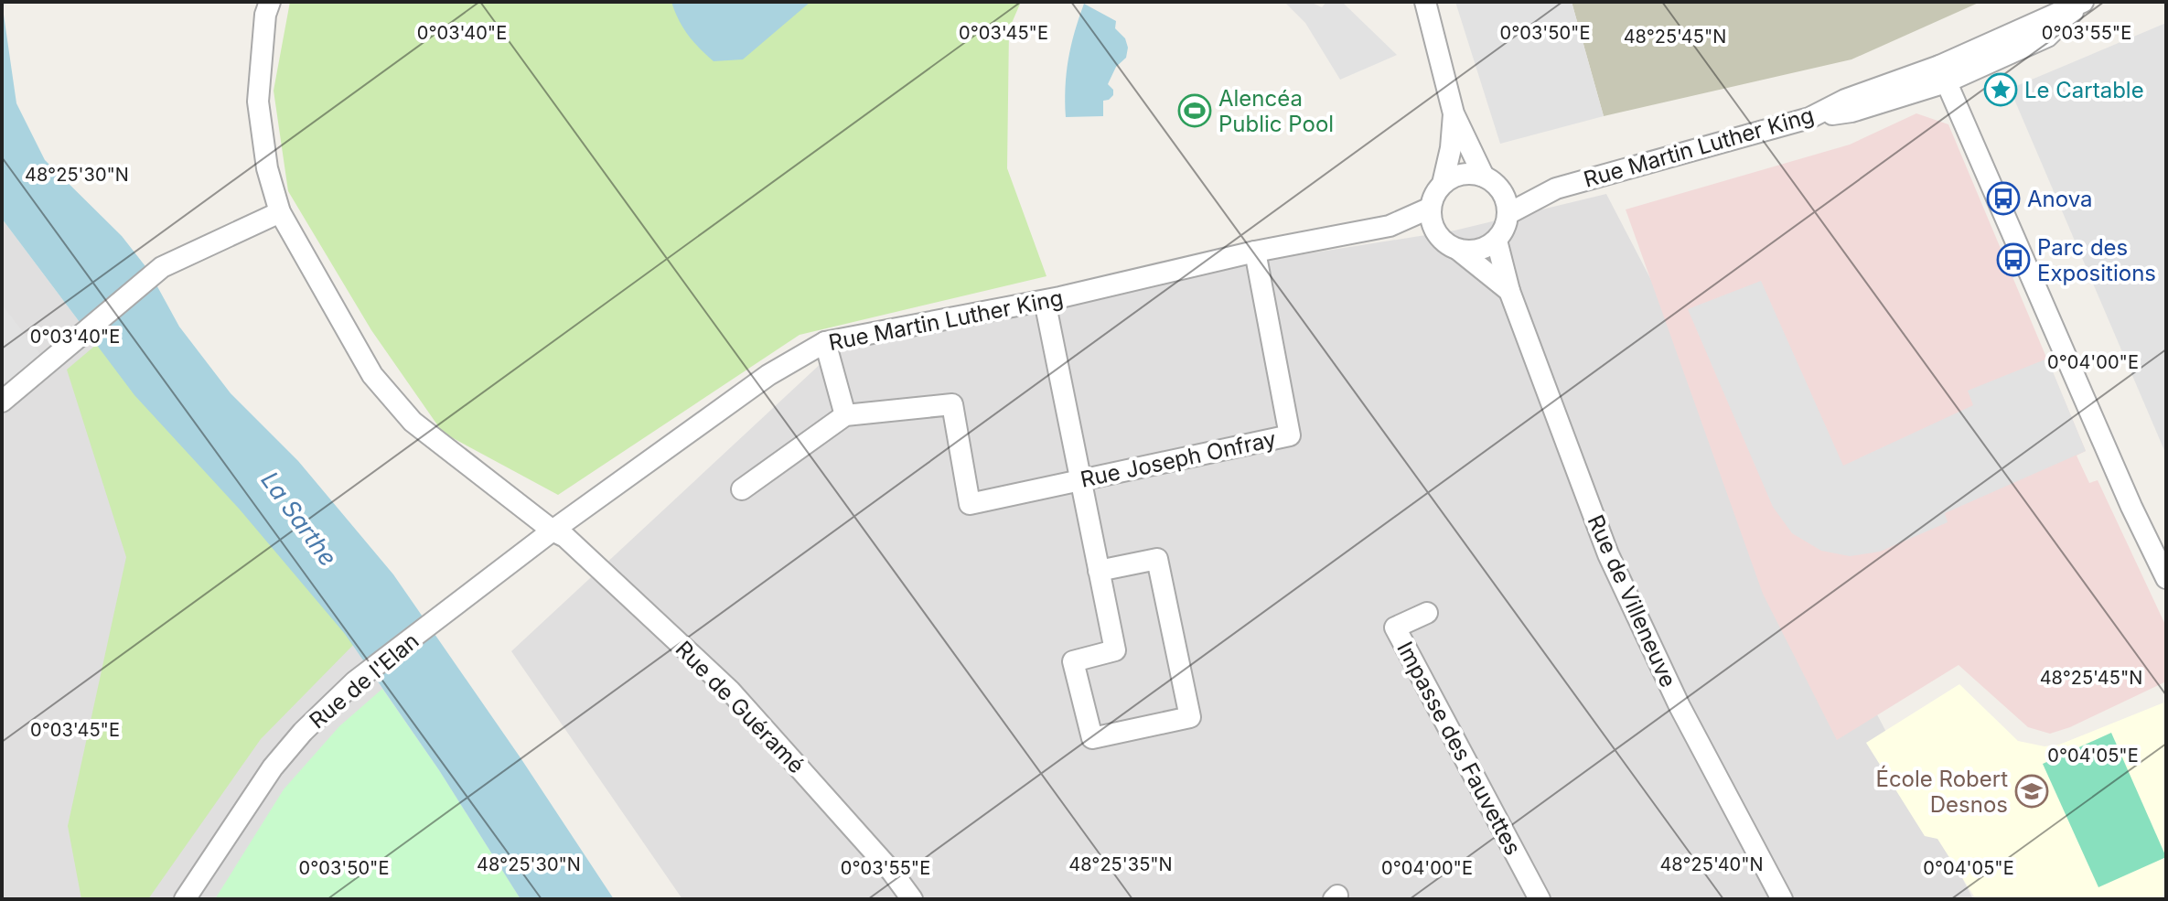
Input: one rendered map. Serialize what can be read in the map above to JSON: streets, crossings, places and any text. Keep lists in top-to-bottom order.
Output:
{
  "streets": {
    "street": [
      "Rue Martin Luther King",
      "Rue Joseph Onfray",
      "Rue de Villeneuve",
      "Rue de l'Elan",
      "Rue de Guéramé",
      "Impasse des Fauvettes"
    ]
  },
  "crossings": [
    ["Rue Martin Luther King", "Rue Joseph Onfray"],
    ["Rue Martin Luther King", "Rue de Villeneuve"],
    ["Rue Martin Luther King", "Rue de l'Elan"],
    ["Rue Martin Luther King", "Rue de Guéramé"],
    ["Rue de l'Elan", "Rue de Guéramé"]
  ],
  "water": ["La Sarthe"],
  "places": {
    "place": ["Le Cartable"],
    "sports": ["Alencéa Public Pool"],
    "bus stop": ["Anova", "Parc des Expositions"],
    "school or university": ["École Robert Desnos"]
  },
  "coordinates": [
    "0°03'40\"E",
    "0°03'45\"E",
    "0°03'50\"E",
    "0°03'55\"E",
    "48°25'45\"N",
    "48°25'30\"N",
    "0°04'00\"E",
    "0°04'05\"E",
    "48°25'35\"N",
    "48°25'40\"N"
  ]
}
